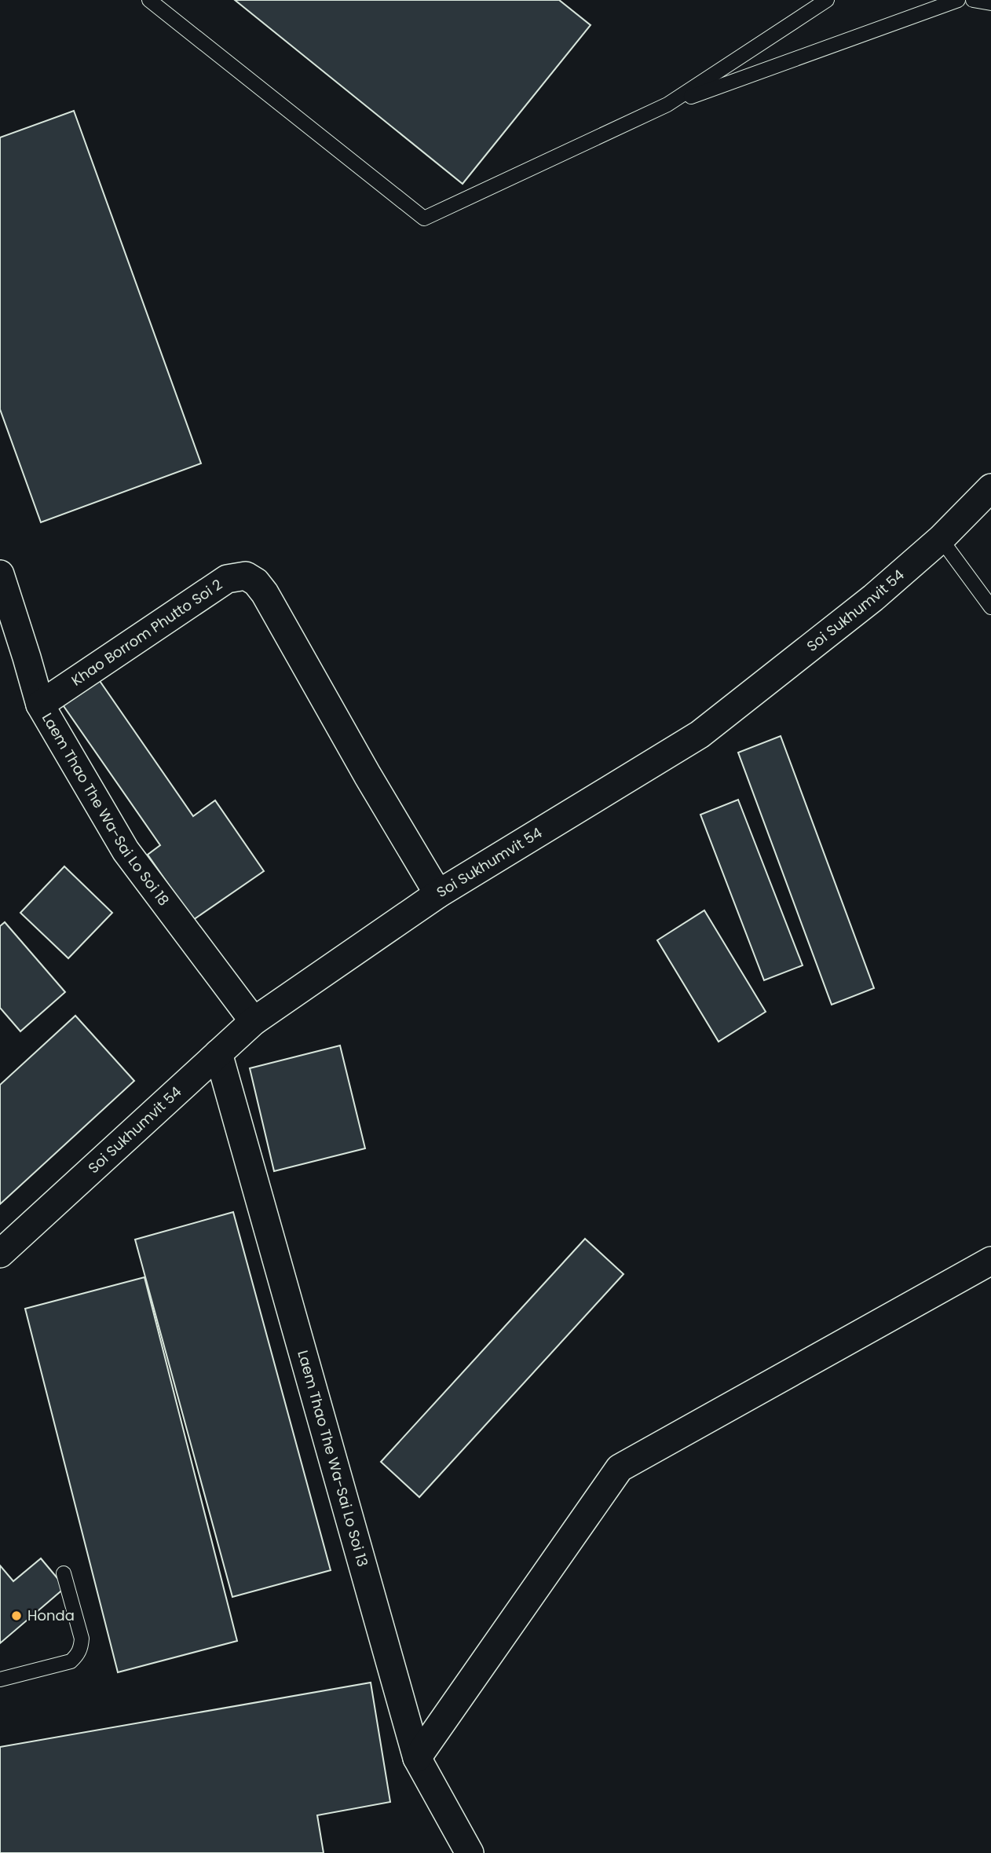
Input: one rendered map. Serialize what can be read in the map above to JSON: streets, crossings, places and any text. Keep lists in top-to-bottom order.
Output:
{
  "streets": {
    "street": [
      "Soi Sukhumvit 54",
      "Khao Borrom Phutto Soi 2",
      "Laem Thao The Wa-Sai Lo Soi 18",
      "Laem Thao The Wa-Sai Lo Soi 13"
    ]
  },
  "crossings": [
    ["Soi Sukhumvit 54", "Khao Borrom Phutto Soi 2"],
    ["Soi Sukhumvit 54", "Laem Thao The Wa-Sai Lo Soi 18"],
    ["Soi Sukhumvit 54", "Laem Thao The Wa-Sai Lo Soi 13"],
    ["Khao Borrom Phutto Soi 2", "Laem Thao The Wa-Sai Lo Soi 18"]
  ],
  "places": ["Honda"]
}
